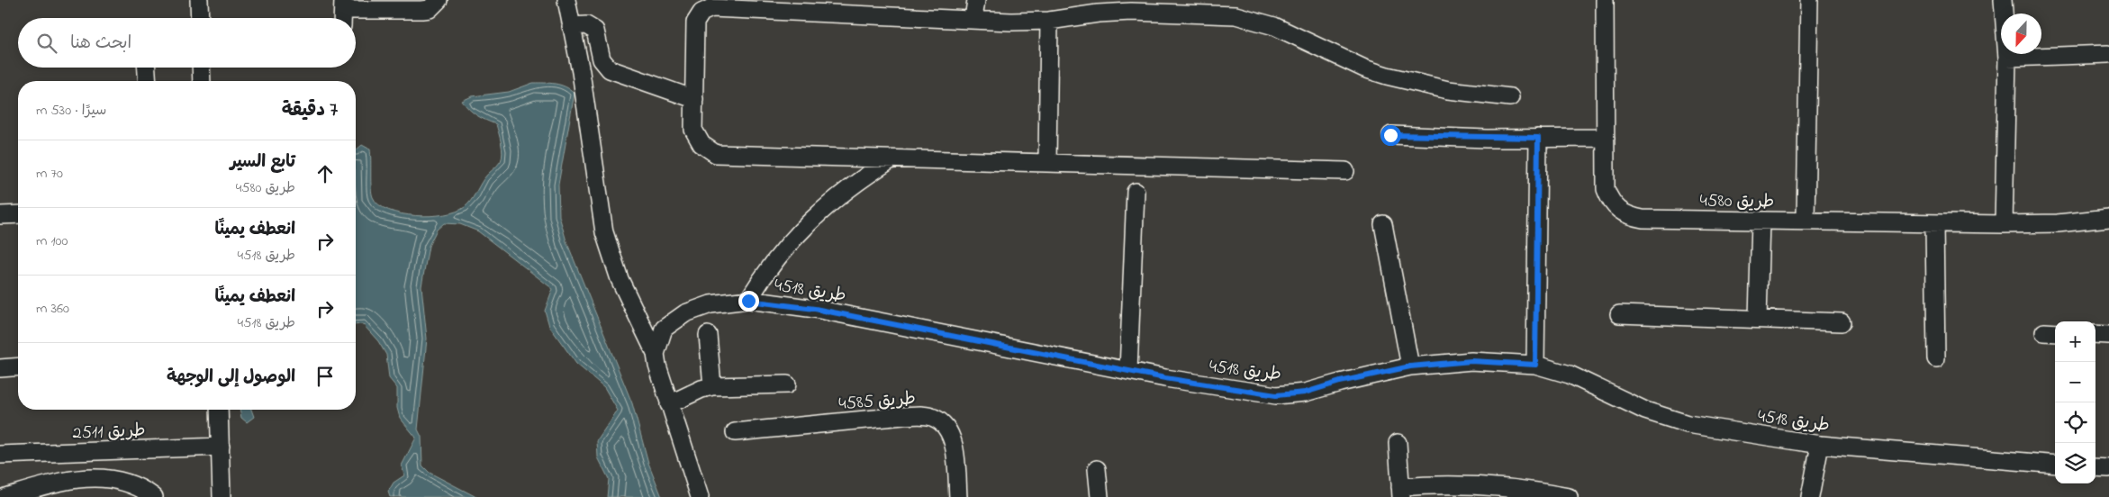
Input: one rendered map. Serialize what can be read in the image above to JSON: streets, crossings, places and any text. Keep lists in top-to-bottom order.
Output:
{
  "streets": {
    "street": [
      "طريق 4580",
      "طريق 4518",
      "طريق 4585",
      "طريق 2511"
    ]
  },
  "north": "bottom",
  "page": {
    "search": "ابحث هنا",
    "heading": ["7 دقيقة", "سيرًا · 530 m"],
    "list": [
      ["تابع السير", "طريق 4580", "70 m"],
      ["انعطف يمينًا", "طريق 4518", "100 m"],
      ["انعطف يمينًا", "طريق 4518", "360 m"],
      "الوصول إلى الوجهة"
    ],
    "map_buttons": ["+", "−"]
  }
}
